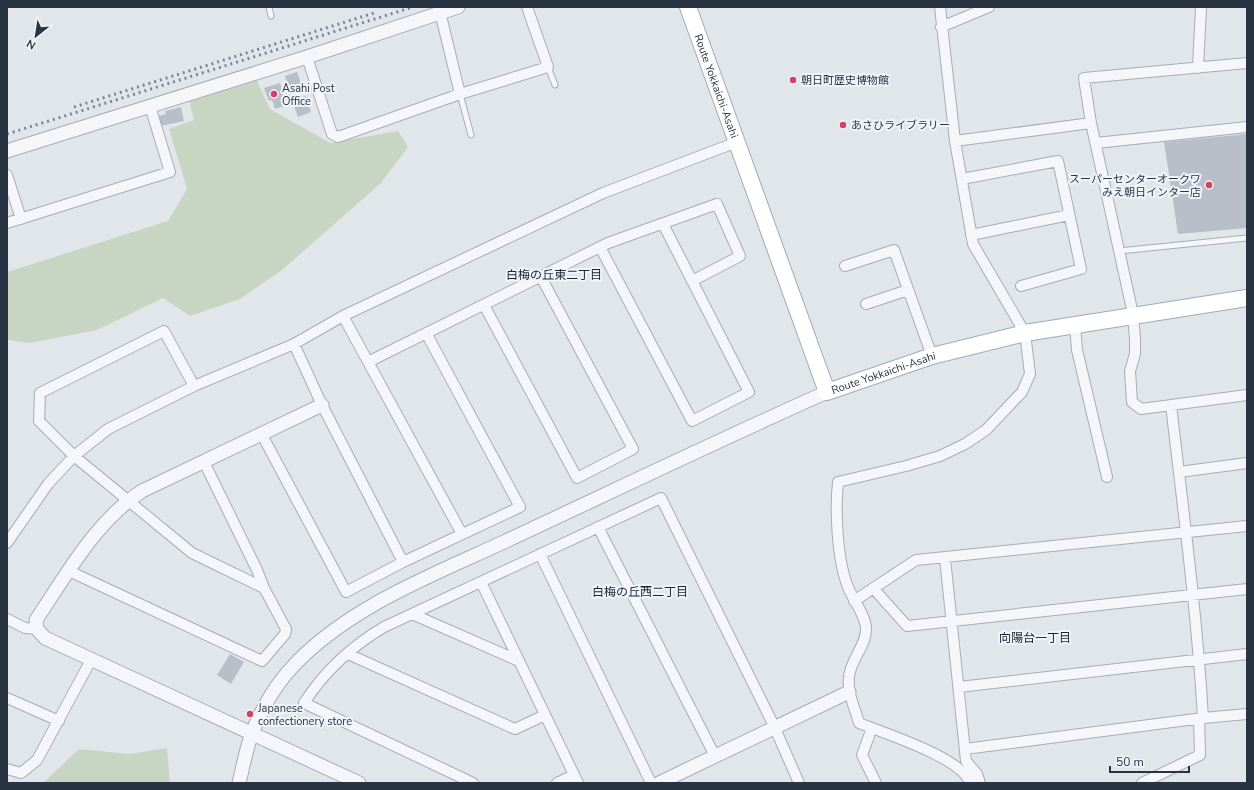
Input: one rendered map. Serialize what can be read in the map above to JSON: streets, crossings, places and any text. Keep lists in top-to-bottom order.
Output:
{
  "streets": {
    "main road": ["Route Yokkaichi-Asahi"]
  },
  "districts": ["白梅の丘東二丁目", "白梅の丘西二丁目", "向陽台一丁目"],
  "places": [
    "朝日町歴史博物館",
    "Asahi Post Office",
    "あさひライブラリー",
    "スーパーセンターオークワ みえ朝日インター店",
    "Japanese confectionery store"
  ],
  "scale_bar": "50 m",
  "north": "bottom left"
}
